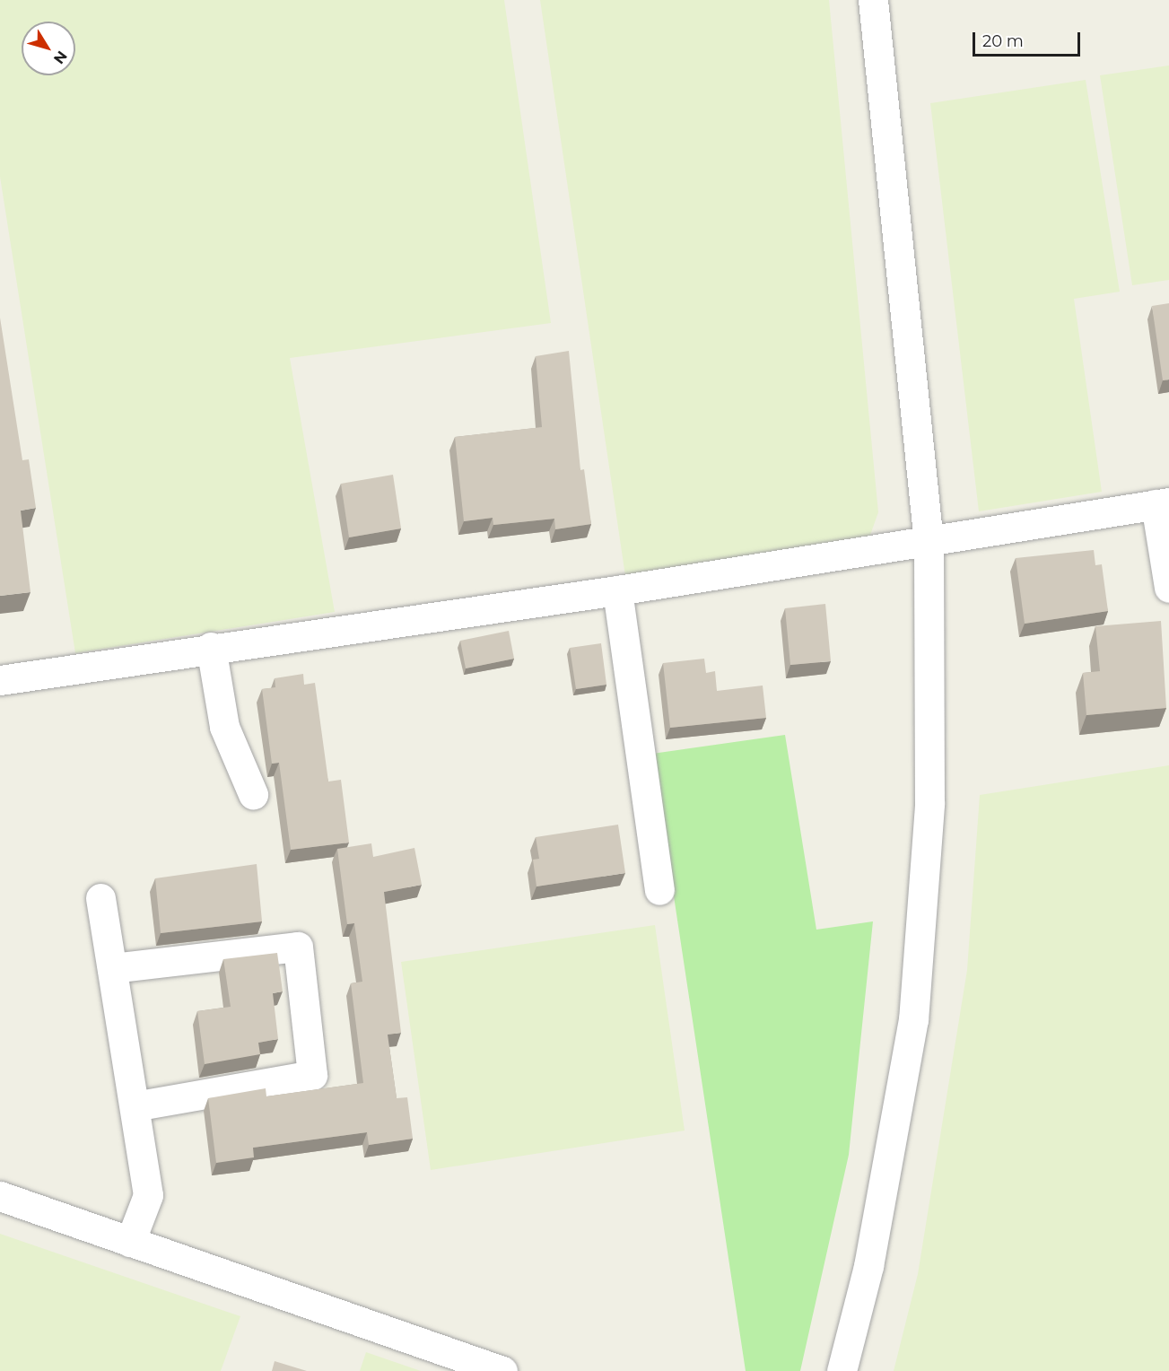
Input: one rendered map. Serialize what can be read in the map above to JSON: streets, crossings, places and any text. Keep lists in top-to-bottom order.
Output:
{
  "scale_bar": "20 m",
  "north": "bottom right"
}
